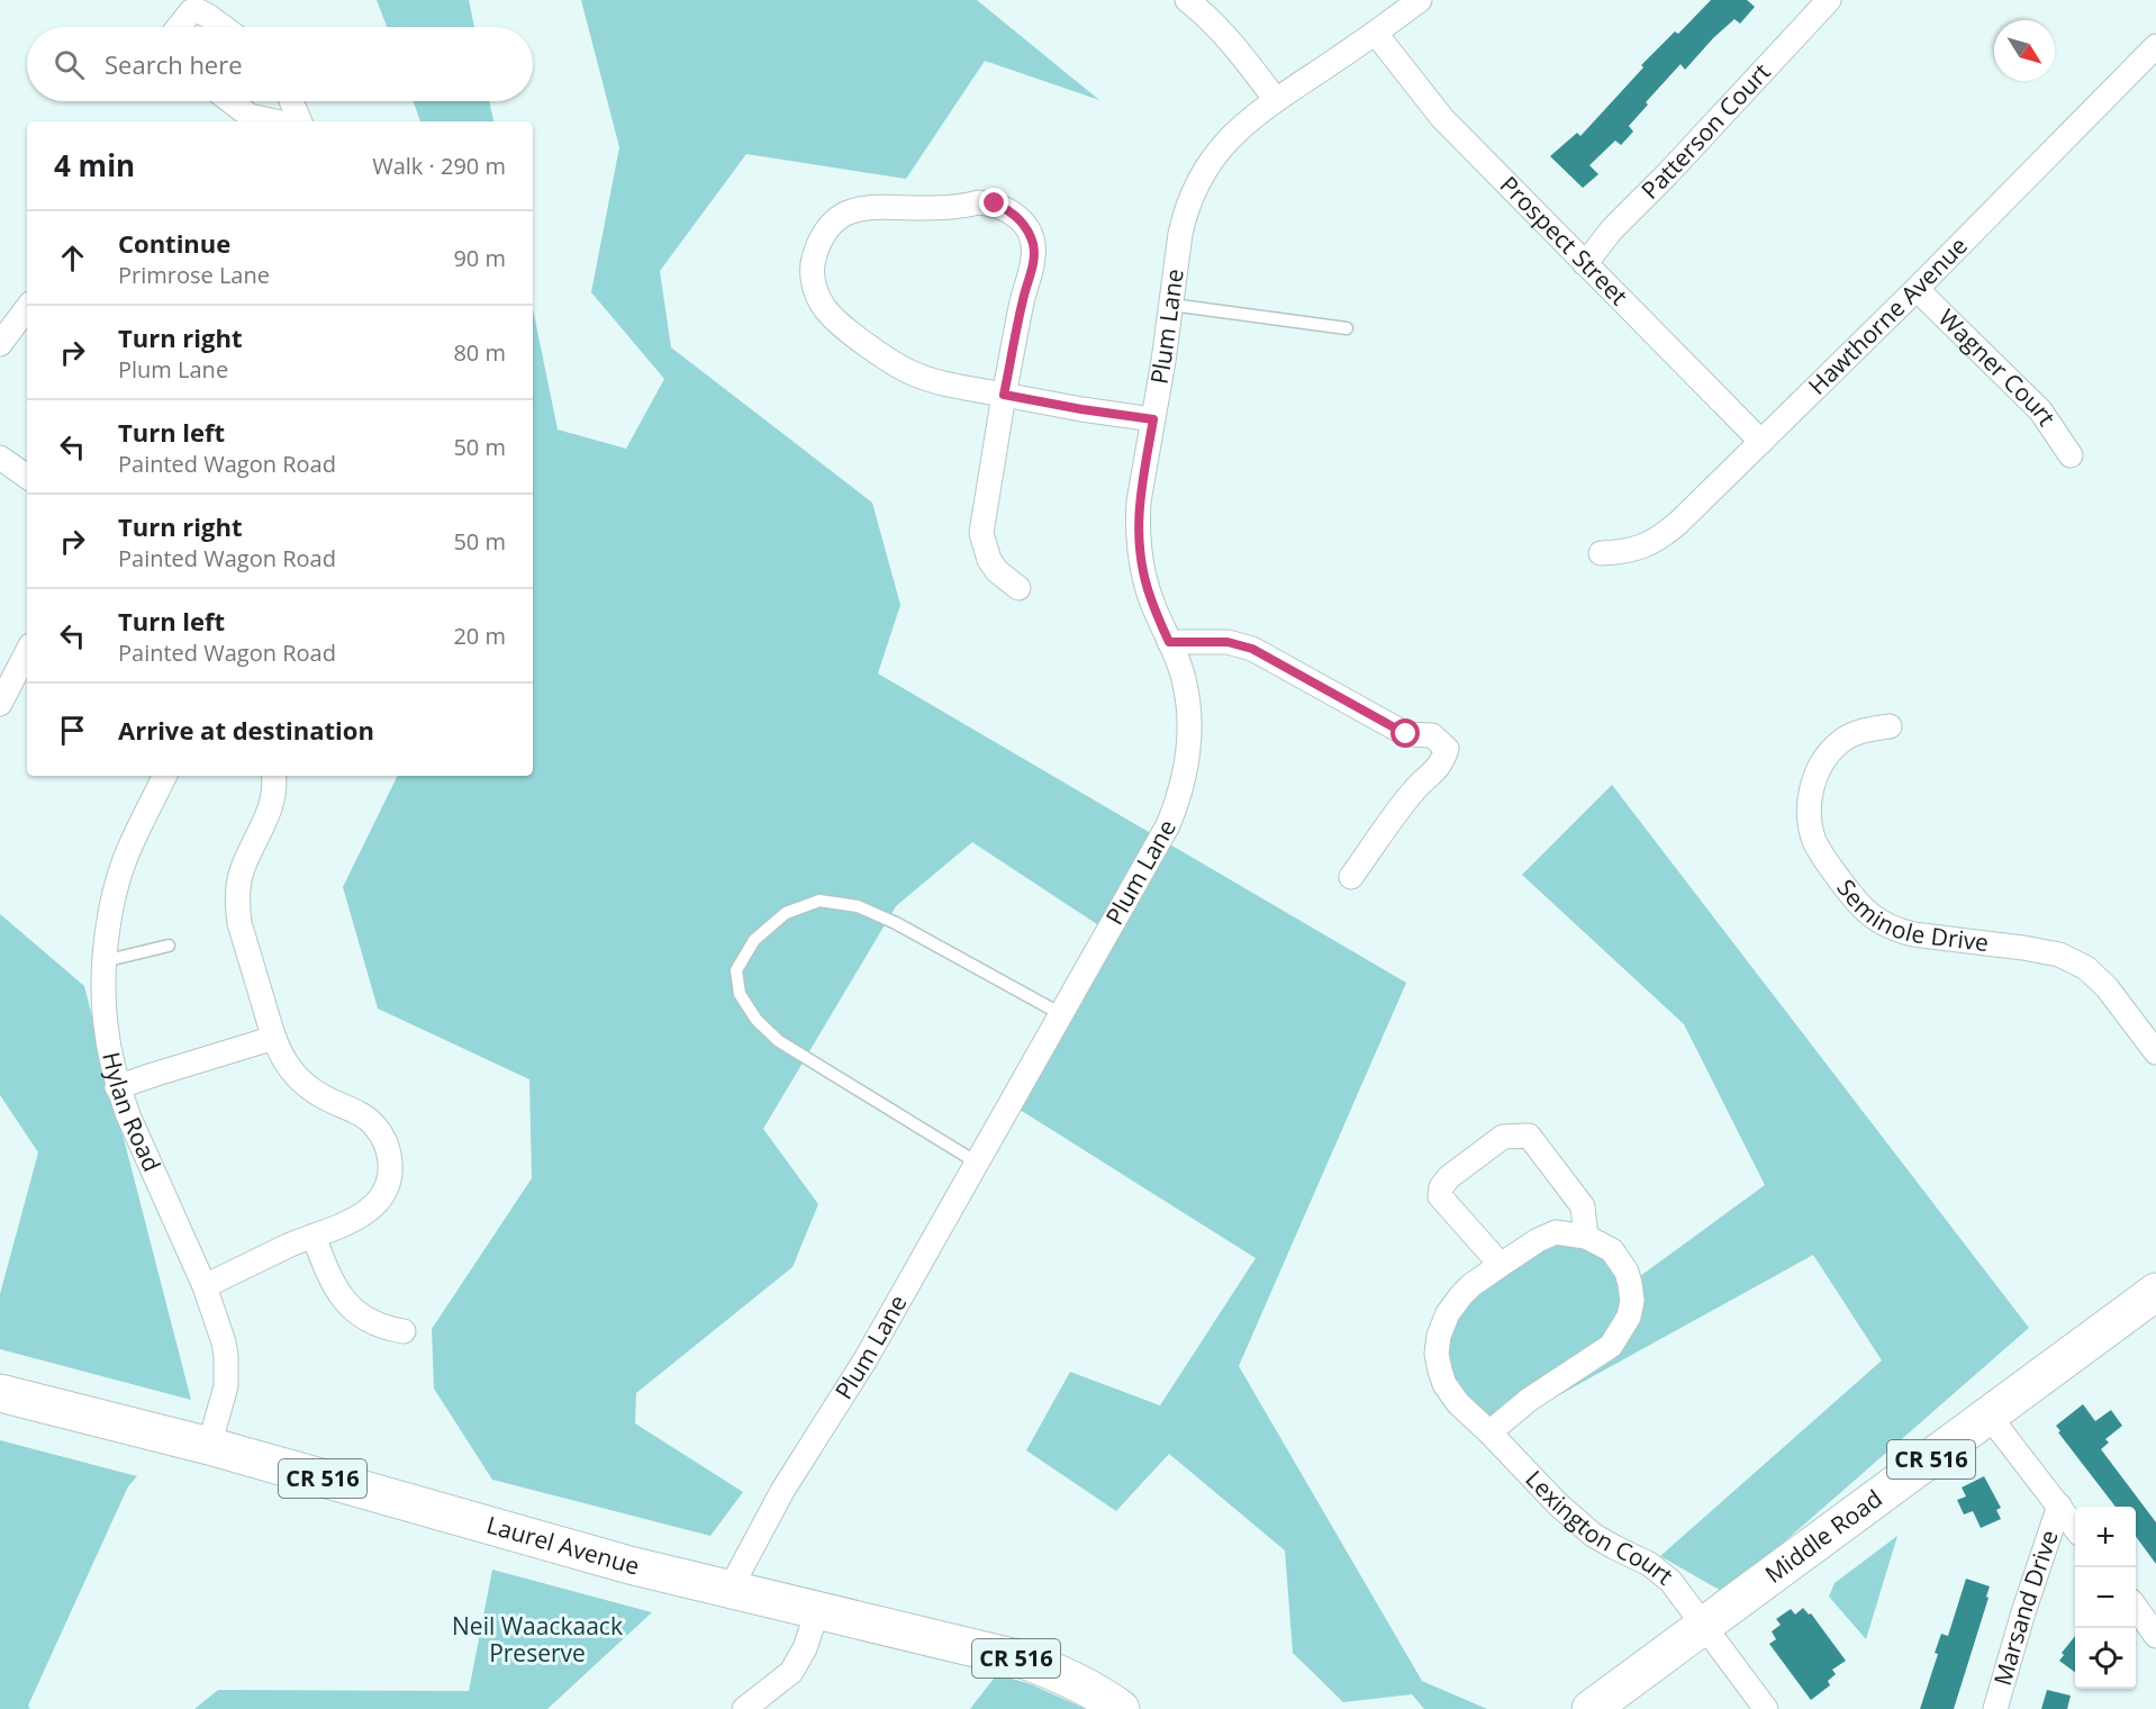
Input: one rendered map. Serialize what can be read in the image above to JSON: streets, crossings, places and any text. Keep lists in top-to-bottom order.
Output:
{
  "streets": {
    "main road": ["CR 516", "Middle Road", "Laurel Avenue"],
    "street": [
      "Patterson Court",
      "Prospect Street",
      "Hawthorne Avenue",
      "Plum Lane",
      "Wagner Court",
      "Seminole Drive",
      "Hylan Road",
      "Lexington Court",
      "Marsand Drive"
    ]
  },
  "crossings": [
    ["Patterson Court", "Prospect Street"],
    ["Prospect Street", "Hawthorne Avenue"],
    ["Prospect Street", "Plum Lane"],
    ["Hawthorne Avenue", "Wagner Court"],
    ["Plum Lane", "Laurel Avenue"],
    ["Hylan Road", "Laurel Avenue"],
    ["Lexington Court", "Middle Road"]
  ],
  "parks": ["Neil Waackaack Preserve"],
  "north": "bottom right",
  "page": {
    "search": "Search here",
    "heading": ["4 min", "Walk · 290 m"],
    "list": [
      ["Continue", "Primrose Lane", "90 m"],
      ["Turn right", "Plum Lane", "80 m"],
      ["Turn left", "Painted Wagon Road", "50 m"],
      ["Turn right", "Painted Wagon Road", "50 m"],
      ["Turn left", "Painted Wagon Road", "20 m"],
      "Arrive at destination"
    ],
    "map_buttons": ["+", "−"]
  }
}
